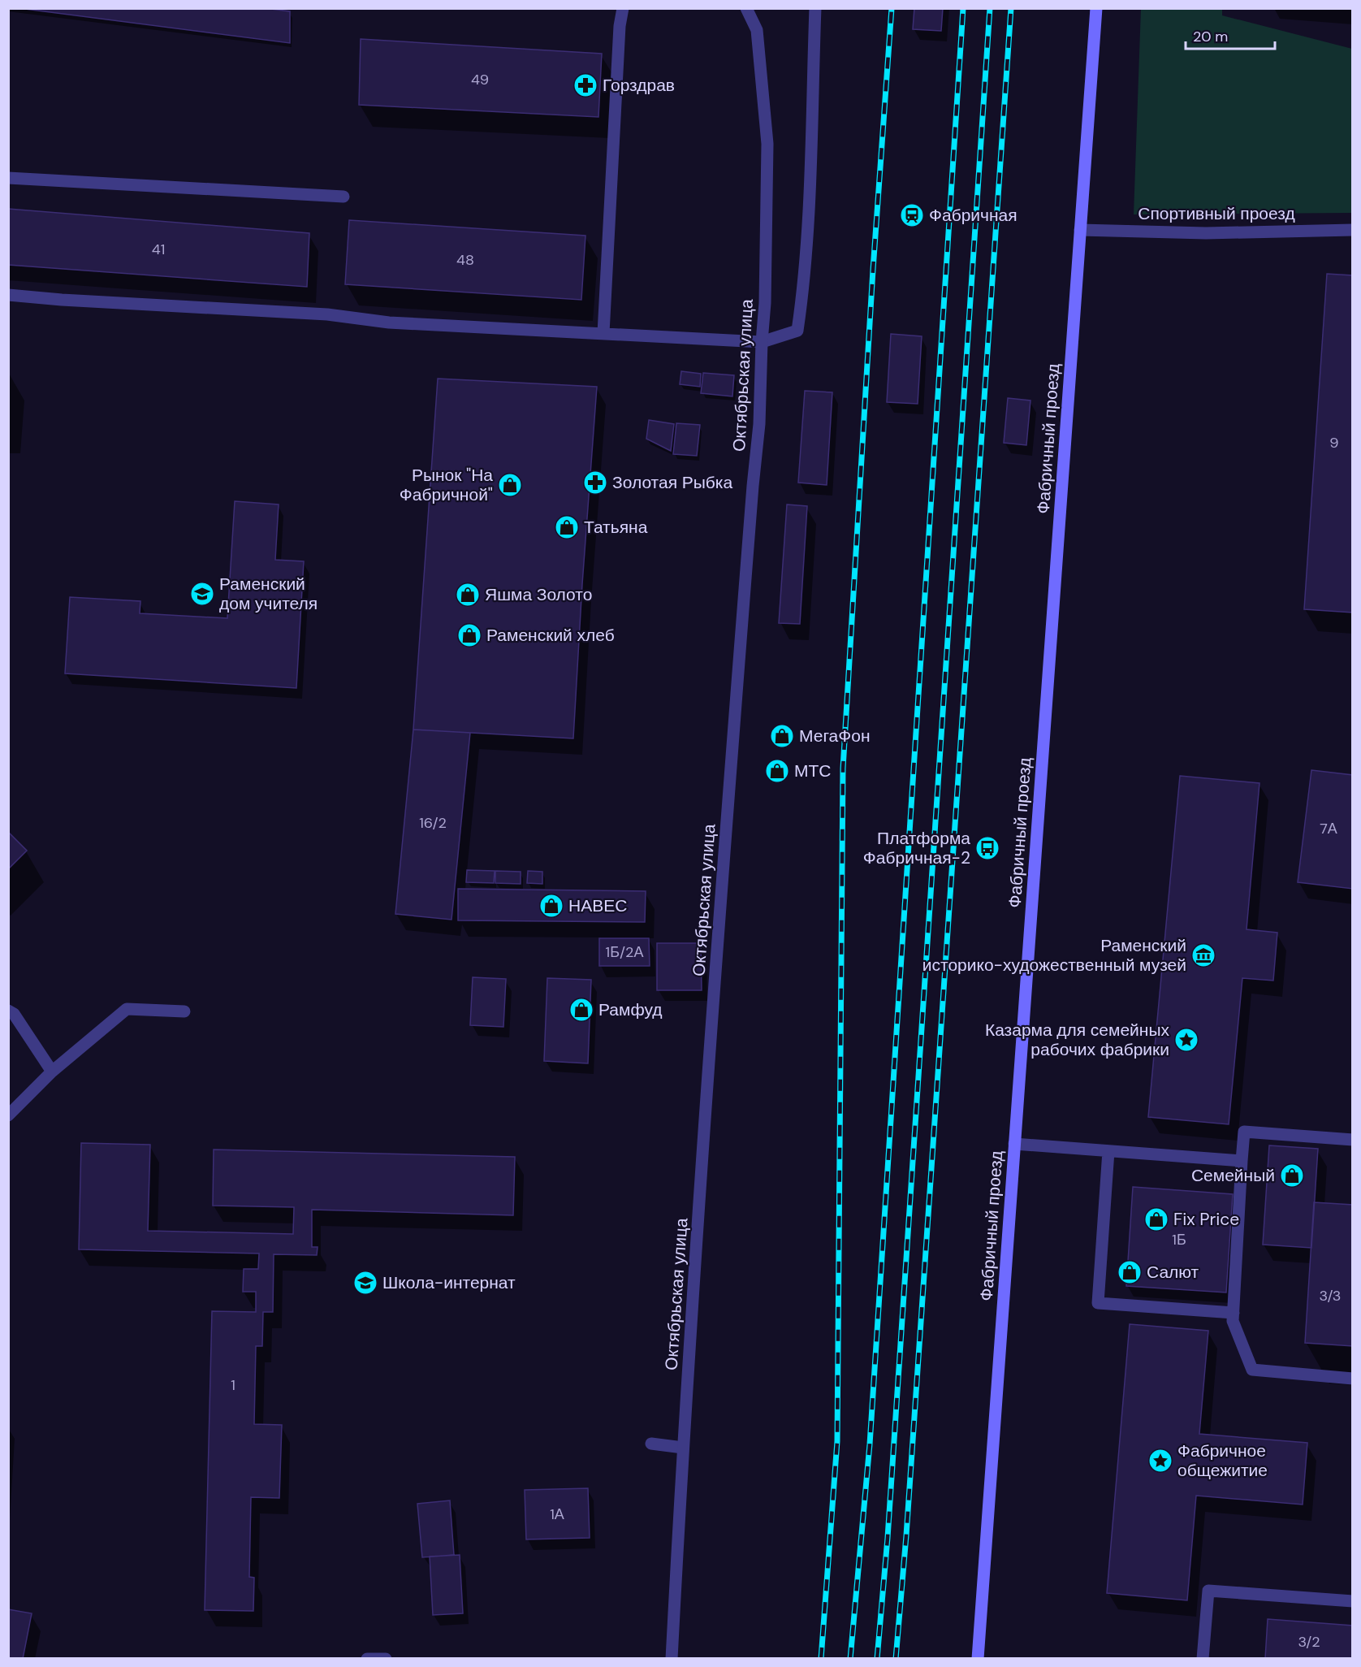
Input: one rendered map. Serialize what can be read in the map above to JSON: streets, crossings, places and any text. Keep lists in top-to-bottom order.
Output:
{
  "streets": {
    "main road": ["Фабричный проезд"],
    "street": ["Спортивный проезд", "Октябрьская улица"]
  },
  "crossings": [
    ["Спортивный проезд", "Фабричный проезд"]
  ],
  "places": {
    "pharmacy": ["Горздрав", "Золотая Рыбка"],
    "station": ["Фабричная"],
    "shop": [
      "Рынок \"На Фабричной\"",
      "Татьяна",
      "Яшма Золото",
      "Раменский хлеб",
      "МегаФон",
      "МТС",
      "НАВЕС",
      "Рамфуд",
      "Семейный",
      "Fix Price",
      "Салют"
    ],
    "school or university": ["Раменский дом учителя", "Школа-интернат"],
    "bus stop": ["Платформа Фабричная-2"],
    "museum": ["Раменский историко-художественный музей"],
    "place": ["Казарма для семейных рабочих фабрики", "Фабричное общежитие"]
  },
  "house_numbers": [
    "49",
    "41",
    "48",
    "9",
    "16/2",
    "7А",
    "1Б/2А",
    "1Б",
    "3/3",
    "1",
    "1А",
    "3/2"
  ],
  "scale_bar": "20 m"
}
